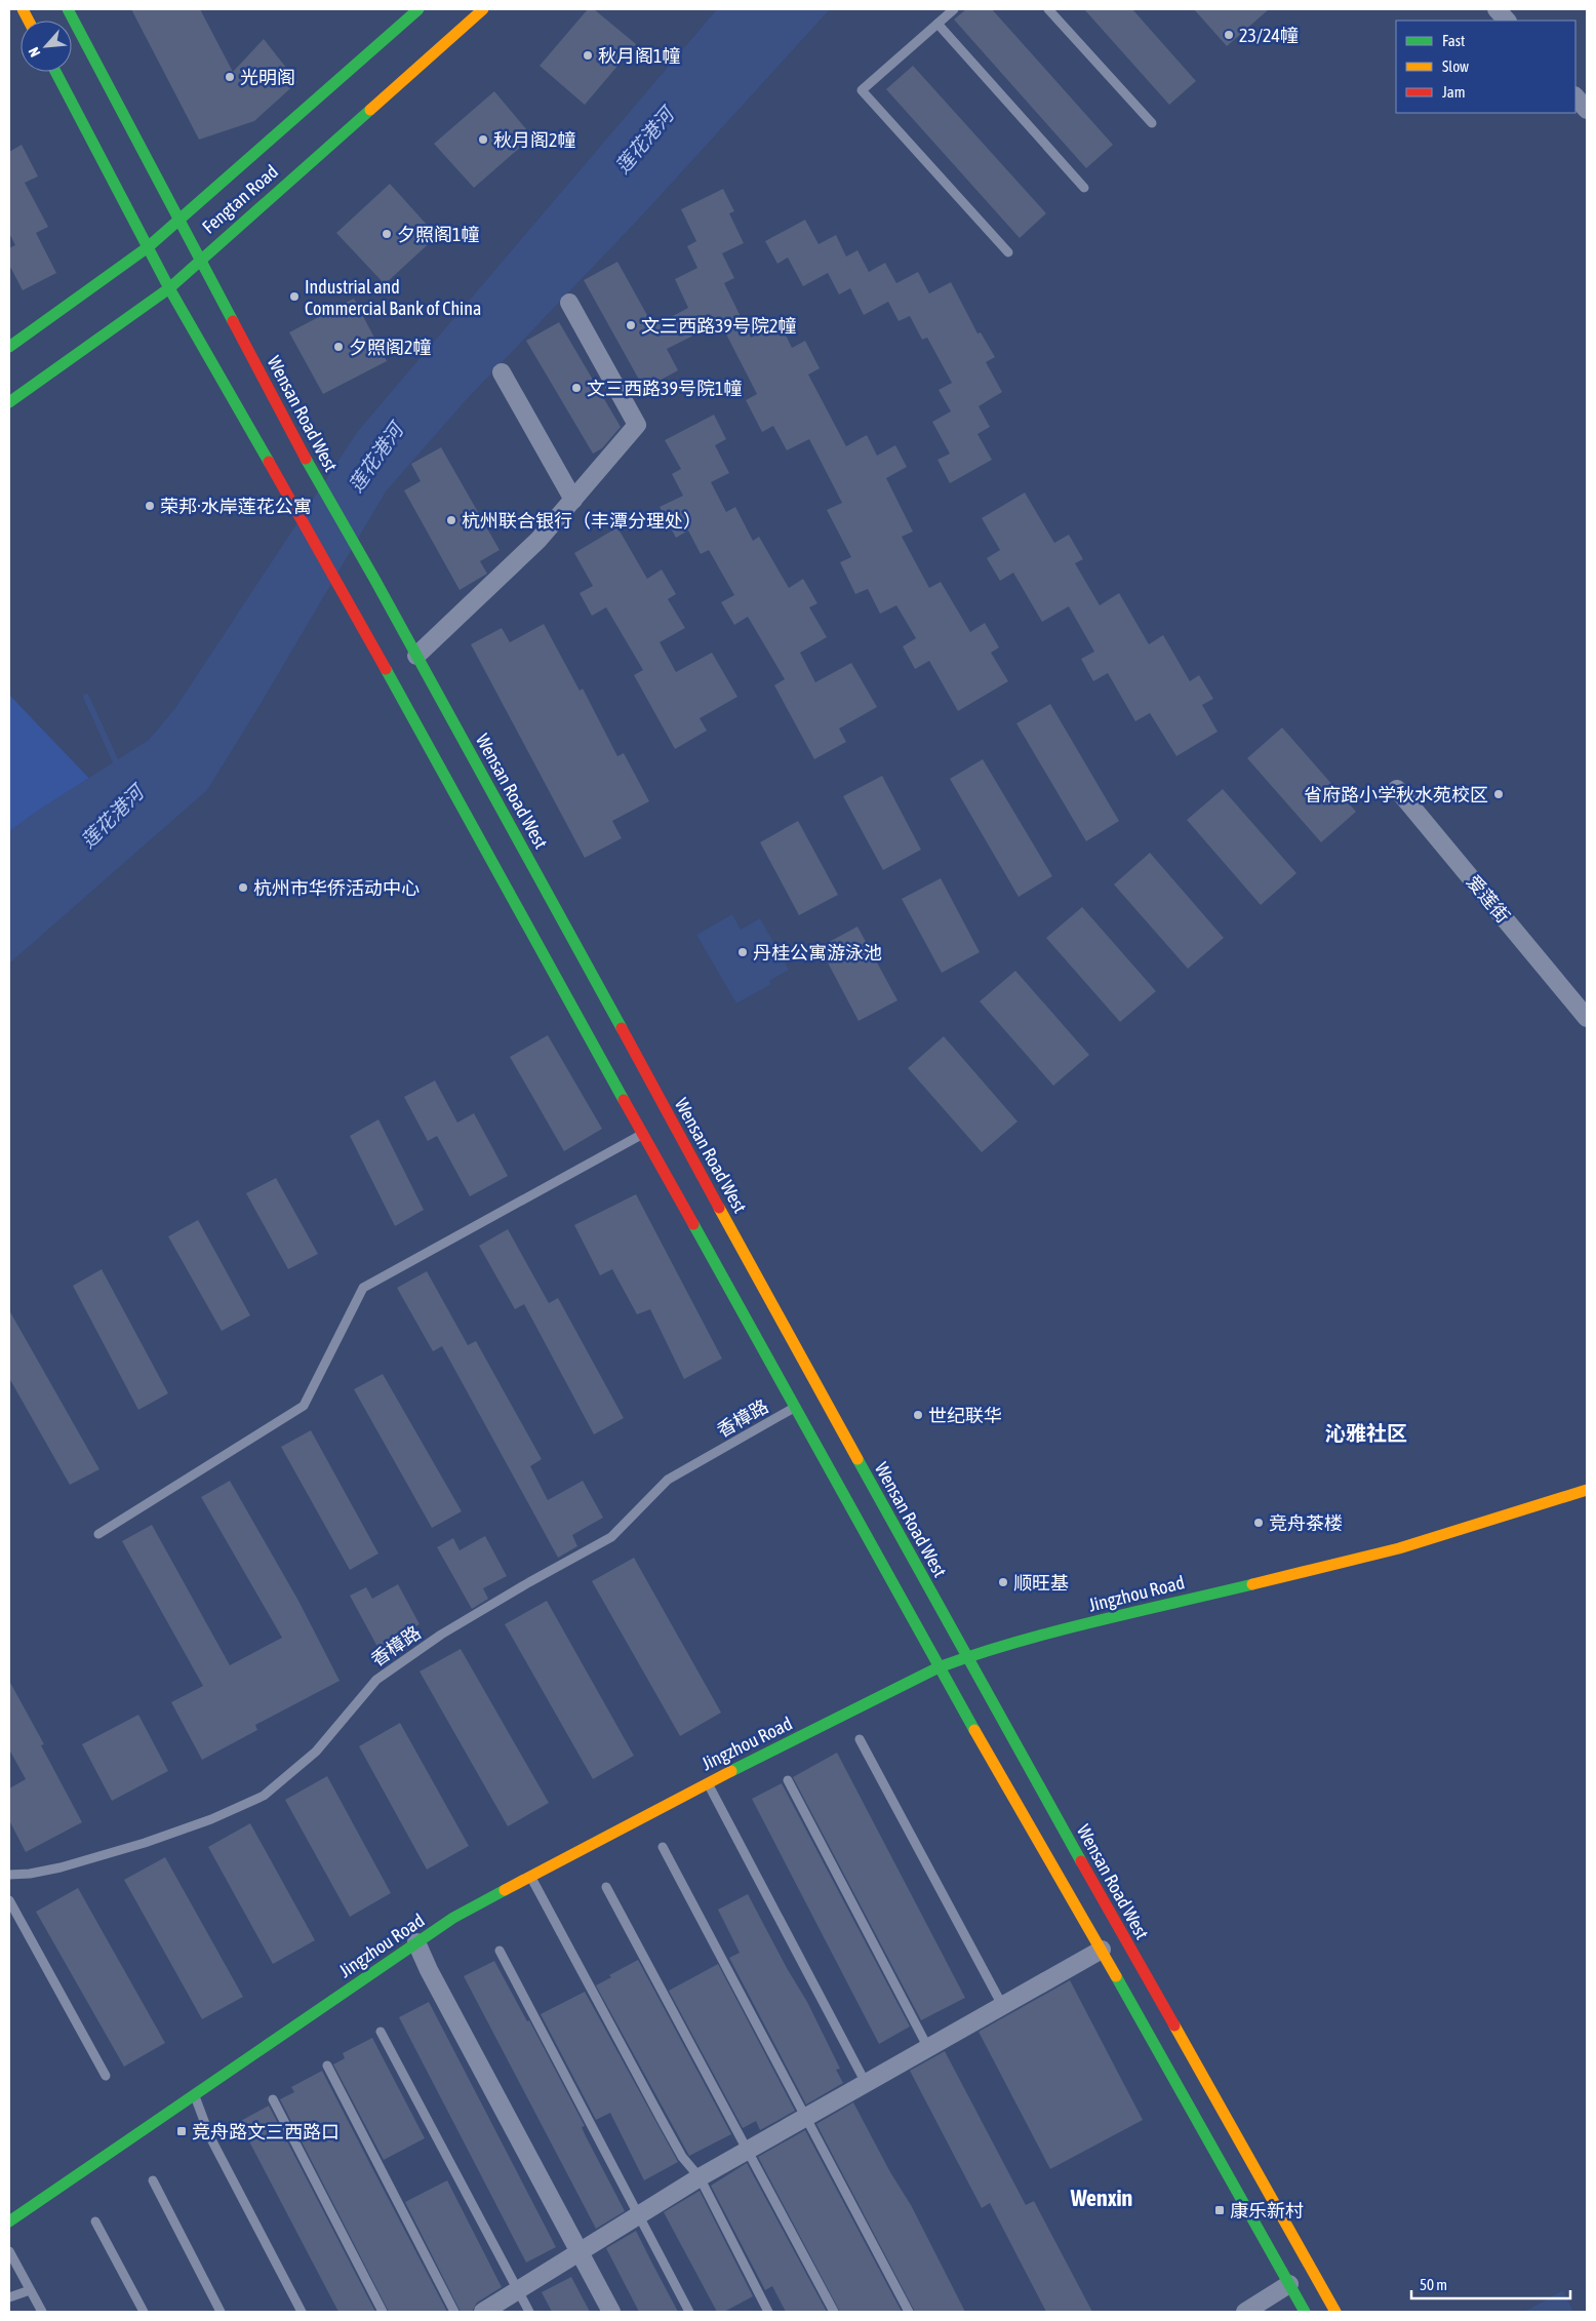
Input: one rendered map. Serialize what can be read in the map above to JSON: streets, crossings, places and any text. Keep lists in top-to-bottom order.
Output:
{
  "streets": {
    "main road": ["Fengtan Road", "Wensan Road West", "Jingzhou Road"],
    "street": ["爱莲街"],
    "lane": ["香樟路"]
  },
  "crossings": [
    ["Fengtan Road", "Wensan Road West"],
    ["Wensan Road West", "Jingzhou Road"]
  ],
  "districts": ["沁雅社区", "Wenxin"],
  "water": ["莲花港河"],
  "places": {
    "other": [
      "23/24幢",
      "秋月阁1幢",
      "光明阁",
      "秋月阁2幢",
      "夕照阁1幢",
      "Industrial and Commercial Bank of China",
      "文三西路39号院2幢",
      "夕照阁2幢",
      "文三西路39号院1幢",
      "荣邦·水岸莲花公寓",
      "杭州联合银行（丰潭分理处）",
      "省府路小学秋水苑校区",
      "杭州市华侨活动中心",
      "丹桂公寓游泳池",
      "世纪联华",
      "竞舟茶楼",
      "顺旺基"
    ],
    "transit": ["竞舟路文三西路口", "康乐新村"]
  },
  "legend": ["Fast", "Slow", "Jam"],
  "scale_bar": "50 m",
  "north": "bottom left"
}
